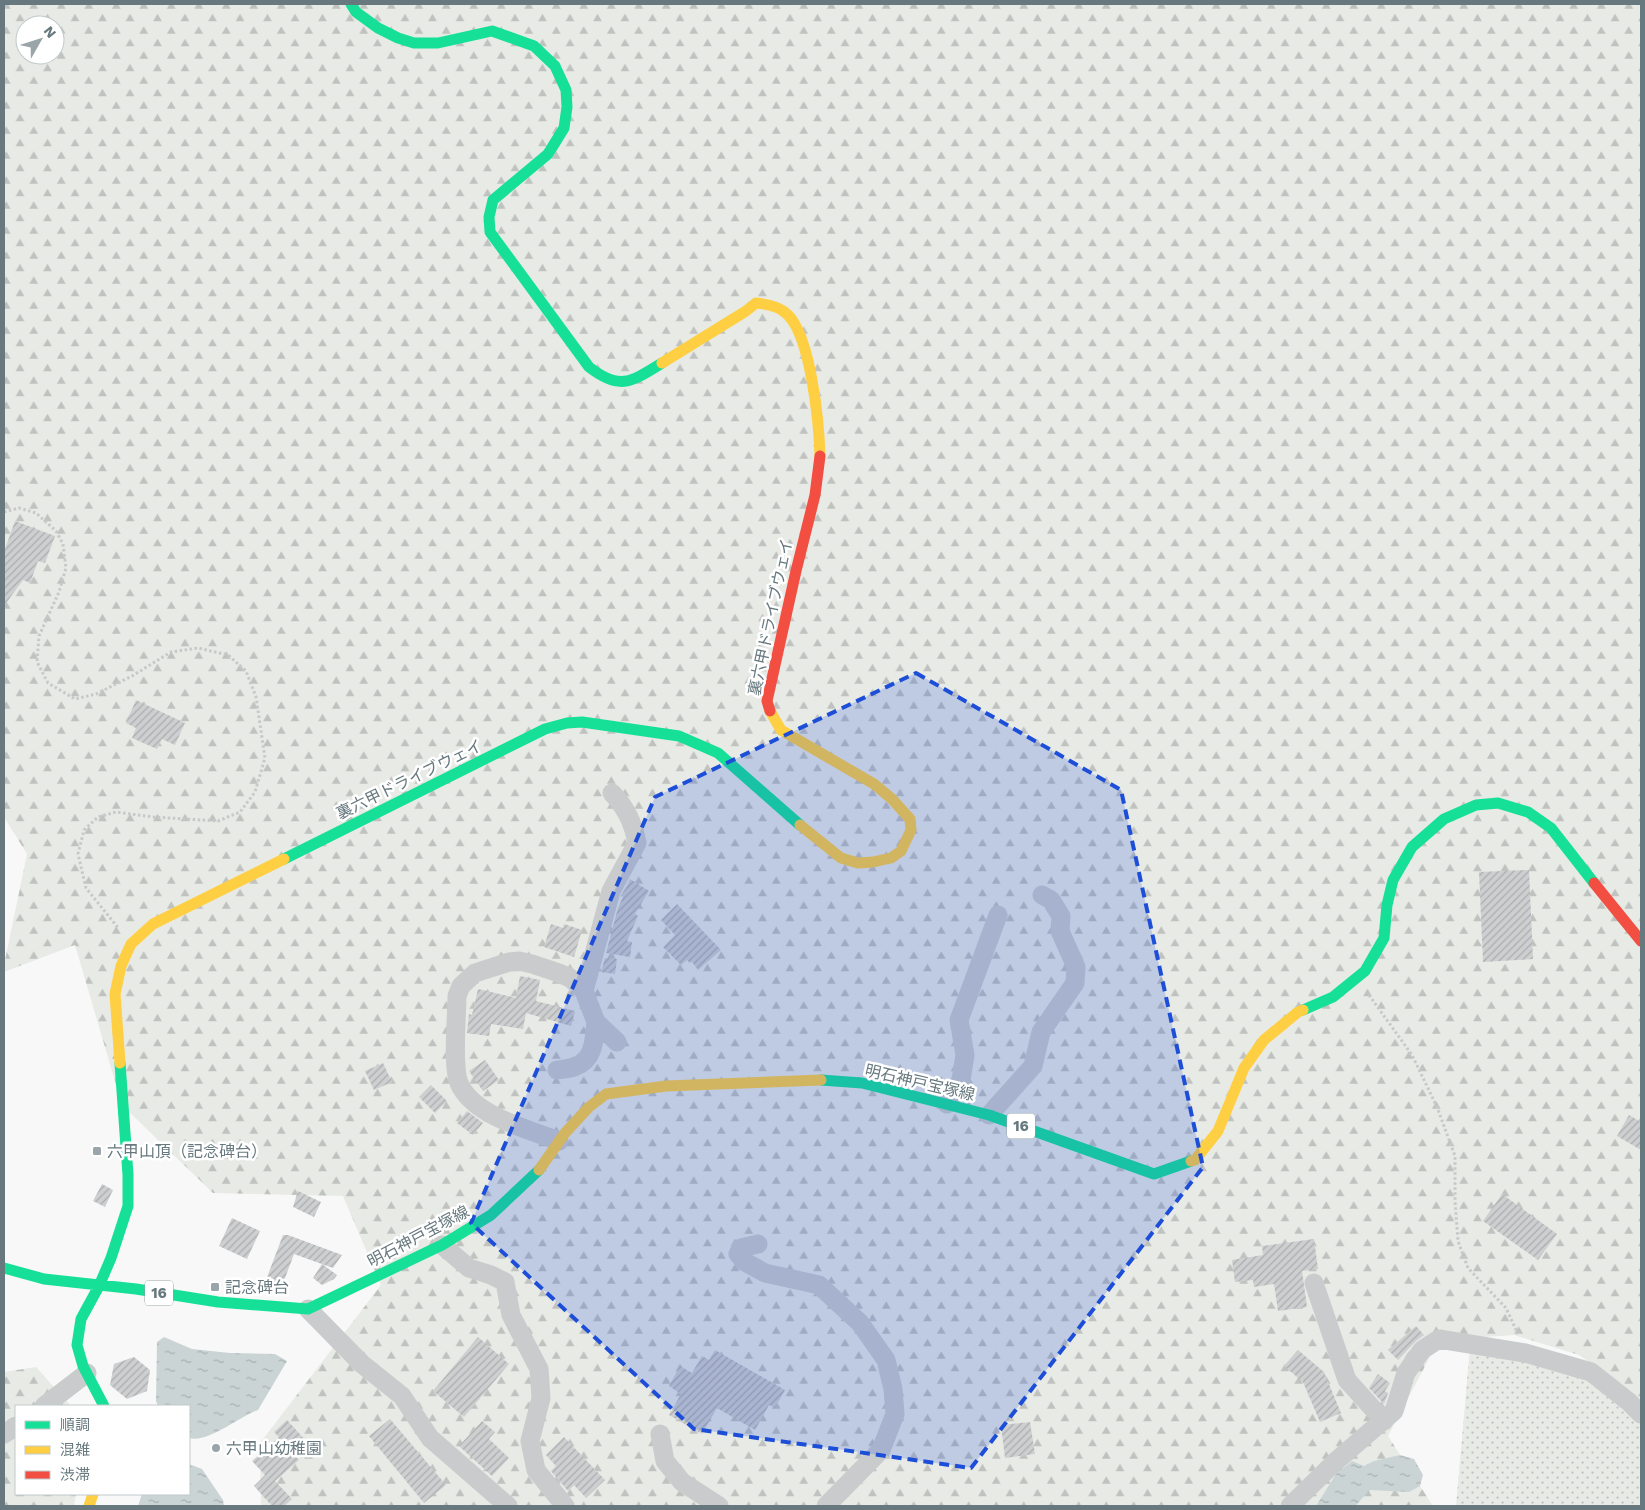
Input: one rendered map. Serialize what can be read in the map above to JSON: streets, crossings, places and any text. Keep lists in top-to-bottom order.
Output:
{
  "streets": {
    "street": ["裏六甲ドライブウェイ", "明石神戸宝塚線", "16"]
  },
  "crossings": [
    ["裏六甲ドライブウェイ", "明石神戸宝塚線"]
  ],
  "places": {
    "transit": ["六甲山頂（記念碑台）", "記念碑台"],
    "other": ["六甲山幼稚園"]
  },
  "legend": ["順調", "混雑", "渋滞"],
  "north": "top right"
}
